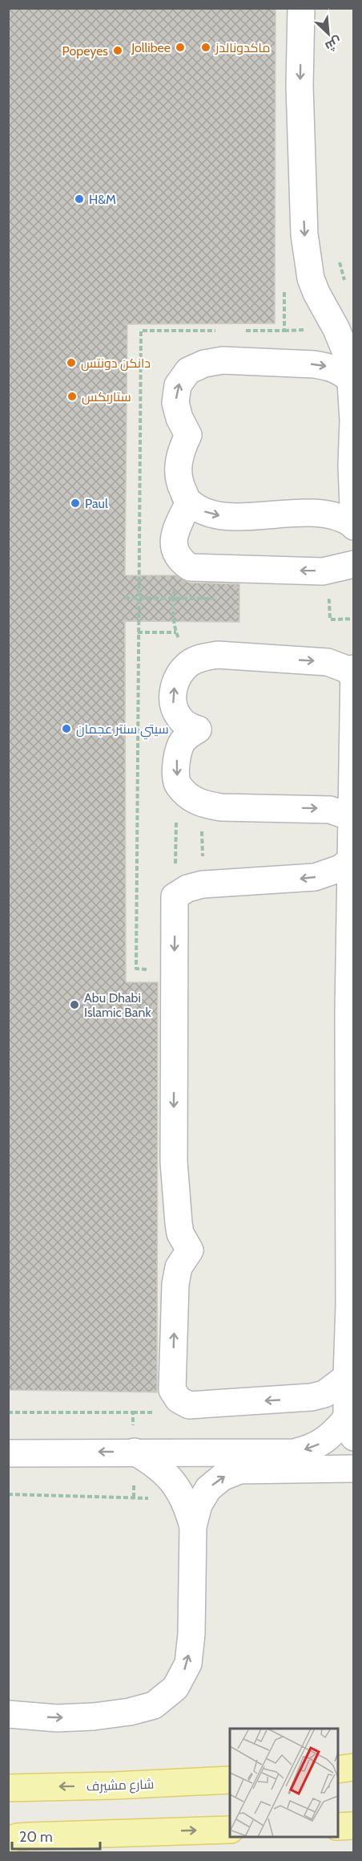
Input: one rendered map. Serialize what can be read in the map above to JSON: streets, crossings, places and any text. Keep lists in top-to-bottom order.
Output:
{
  "streets": {
    "main road": ["شارع مشيرف"]
  },
  "places": [
    "Jollibee",
    "ماكدونالدز",
    "Popeyes",
    "H&M",
    "دانكن دونتس",
    "ستاربكس",
    "Paul",
    "سيتي سنتر عجمان",
    "Abu Dhabi Islamic Bank"
  ],
  "scale_bar": "20 m",
  "north": "bottom right"
}
